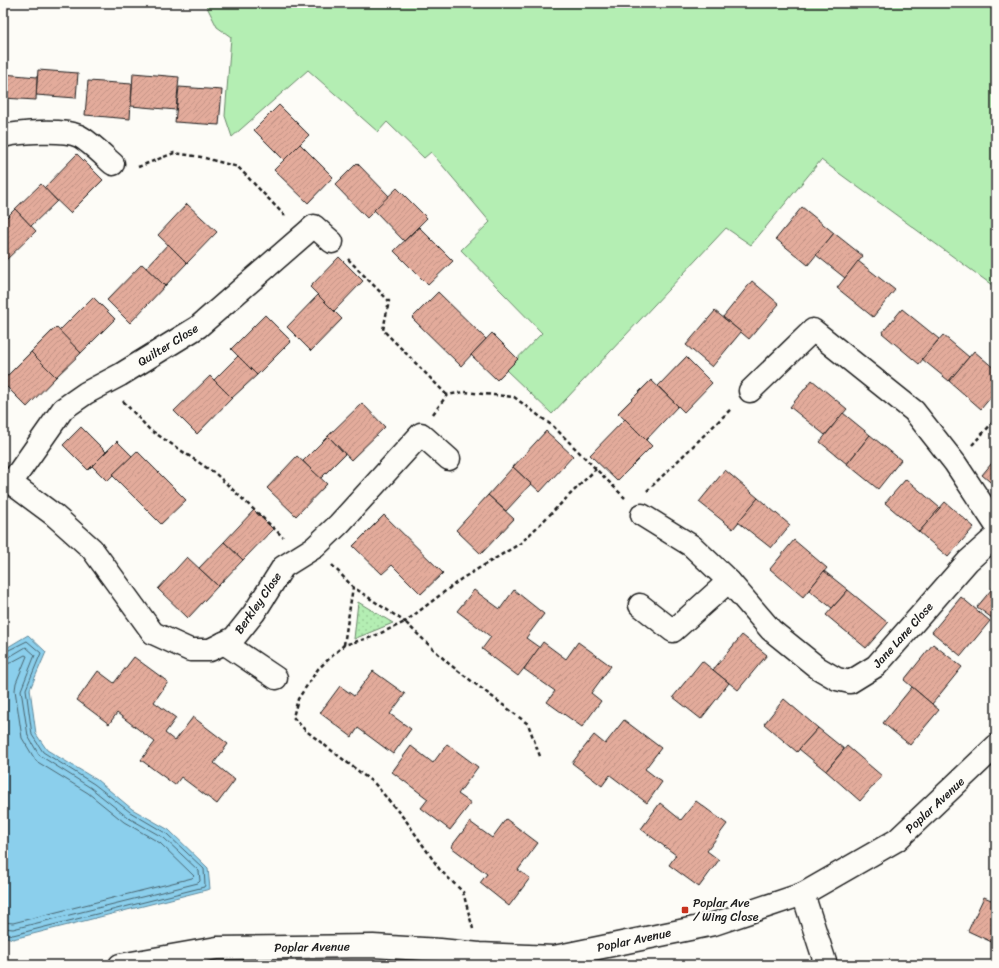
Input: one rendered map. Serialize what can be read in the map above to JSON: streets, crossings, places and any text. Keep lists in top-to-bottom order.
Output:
{
  "streets": {
    "street": [
      "Quilter Close",
      "Berkley Close",
      "Jane Lane Close",
      "Poplar Avenue"
    ]
  },
  "crossings": [
    ["Quilter Close", "Berkley Close"]
  ],
  "places": {
    "transit": ["Poplar Ave / Wing Close"]
  }
}
